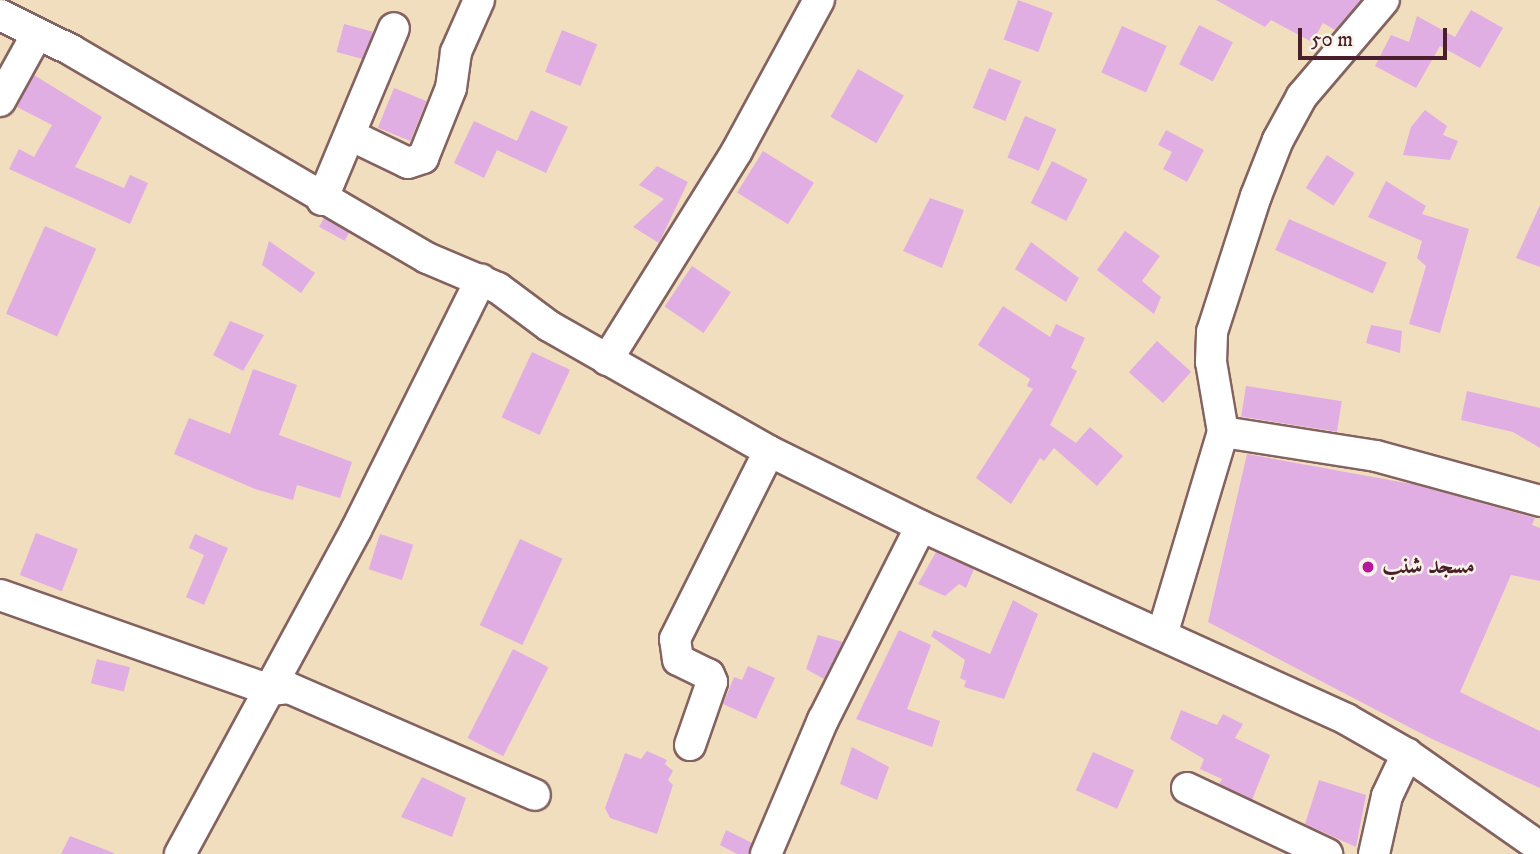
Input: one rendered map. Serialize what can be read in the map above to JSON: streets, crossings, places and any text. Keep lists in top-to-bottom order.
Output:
{
  "places": ["مسجد شنب"],
  "scale_bar": "50 m"
}
